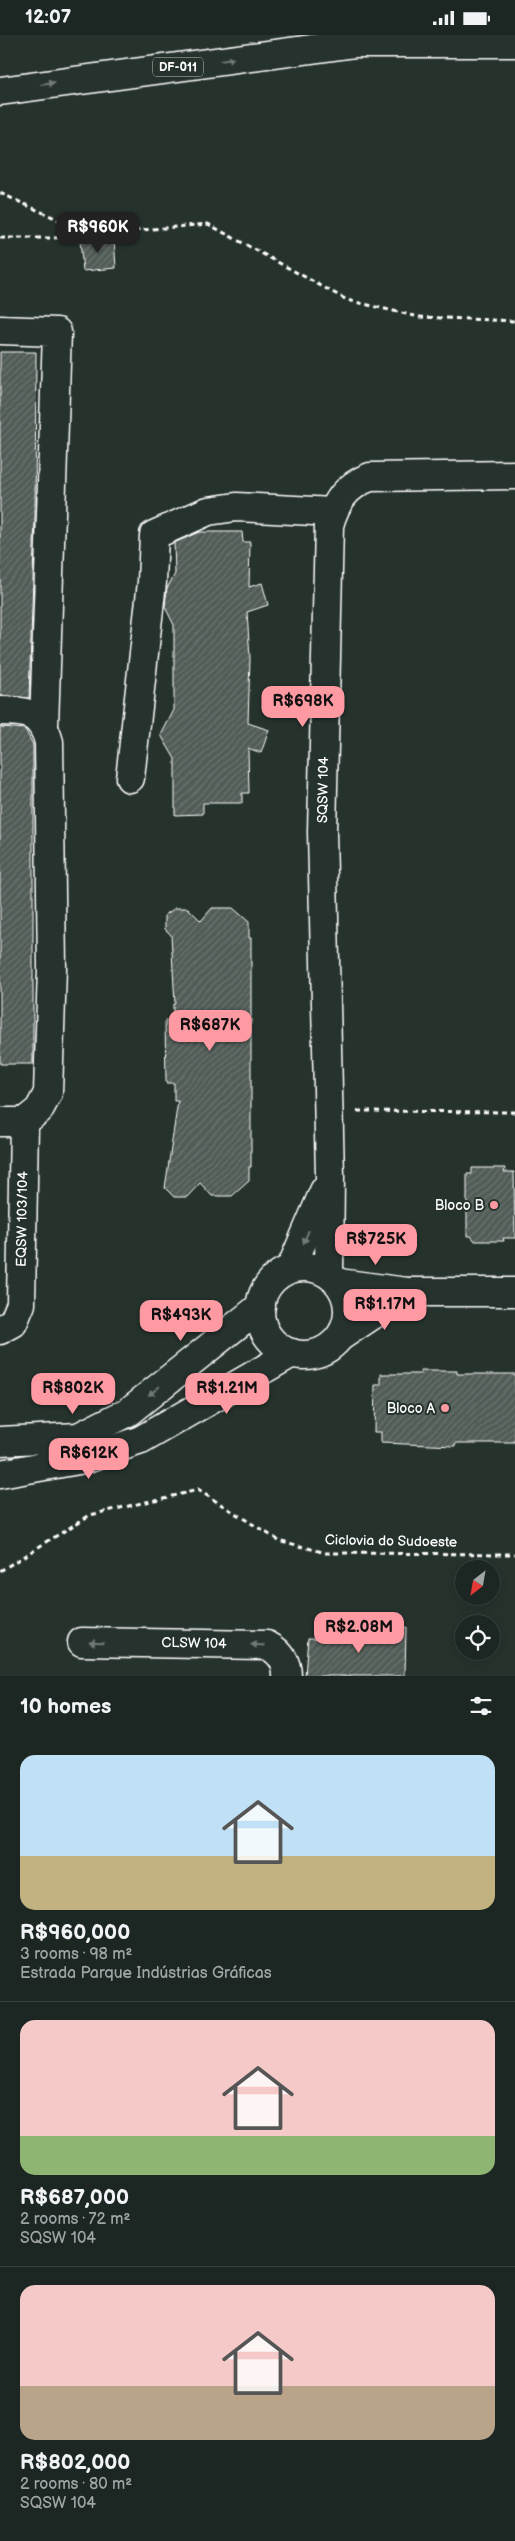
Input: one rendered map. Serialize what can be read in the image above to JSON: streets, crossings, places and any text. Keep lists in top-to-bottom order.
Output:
{
  "streets": {
    "street": [
      "DF-011",
      "SQSW 104",
      "EQSW 103/104",
      "CLSW 104"
    ],
    "path": ["Ciclovia do Sudoeste"]
  },
  "one_way": ["CLSW 104"],
  "places": ["Bloco B", "Bloco A"],
  "north": "bottom left",
  "page": {
    "status": "12:07",
    "price": [
      "R$960K",
      "R$698K",
      "R$687K",
      "R$725K",
      "R$1.17M",
      "R$493K",
      "R$802K",
      "R$1.21M",
      "R$612K",
      "R$2.08M"
    ],
    "heading": "10 homes",
    "list": [
      {
        "name": "R$960,000",
        "note": "3 rooms · 98 m² · Estrada Parque Indústrias Gráficas"
      },
      {
        "name": "R$687,000",
        "note": "2 rooms · 72 m² · SQSW 104"
      },
      {
        "name": "R$802,000",
        "note": "2 rooms · 80 m² · SQSW 104"
      }
    ]
  }
}
